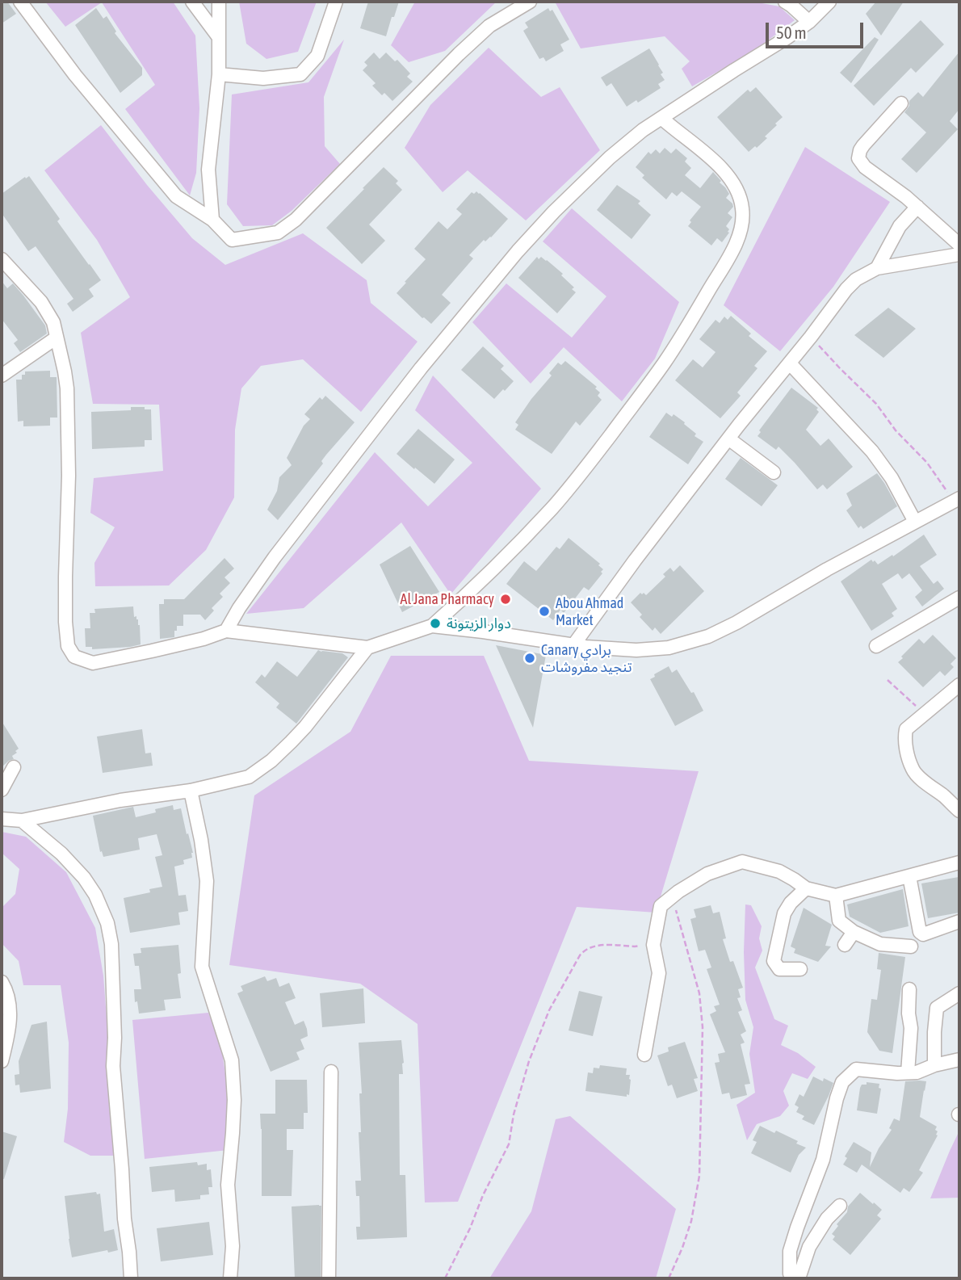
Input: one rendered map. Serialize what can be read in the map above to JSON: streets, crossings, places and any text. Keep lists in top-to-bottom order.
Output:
{
  "places": [
    "Al Jana Pharmacy",
    "Abou Ahmad Market",
    "دوار الزيتونة",
    "Canary برادي تنجيد مفروشات"
  ],
  "scale_bar": "50 m"
}
